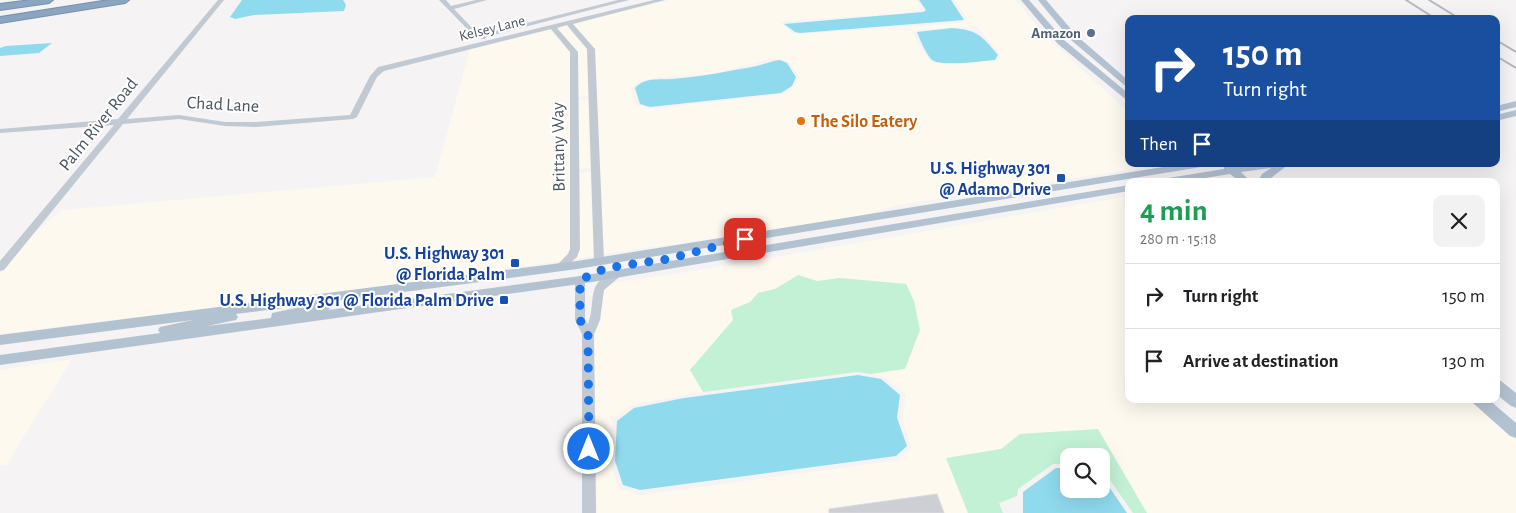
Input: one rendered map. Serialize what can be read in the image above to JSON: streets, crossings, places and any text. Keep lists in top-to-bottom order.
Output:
{
  "streets": {
    "street": [
      "Kelsey Lane",
      "Chad Lane",
      "Palm River Road",
      "Brittany Way"
    ]
  },
  "crossings": [
    ["Kelsey Lane", "Chad Lane"],
    ["Kelsey Lane", "Brittany Way"],
    ["Chad Lane", "Palm River Road"]
  ],
  "places": {
    "other": ["Amazon", "The Silo Eatery"],
    "transit": ["U.S. Highway 301 @ Adamo Drive", "U.S. Highway 301 @ Florida Palm", "U.S. Highway 301 @ Florida Palm Drive"]
  },
  "page": {
    "turn": ["150 m", "Turn right"],
    "then": "Then",
    "heading": ["4 min", "280 m · 15:18"],
    "list": [
      {
        "name": "Turn right",
        "value": "150 m"
      },
      {
        "name": "Arrive at destination",
        "value": "130 m"
      }
    ]
  }
}
